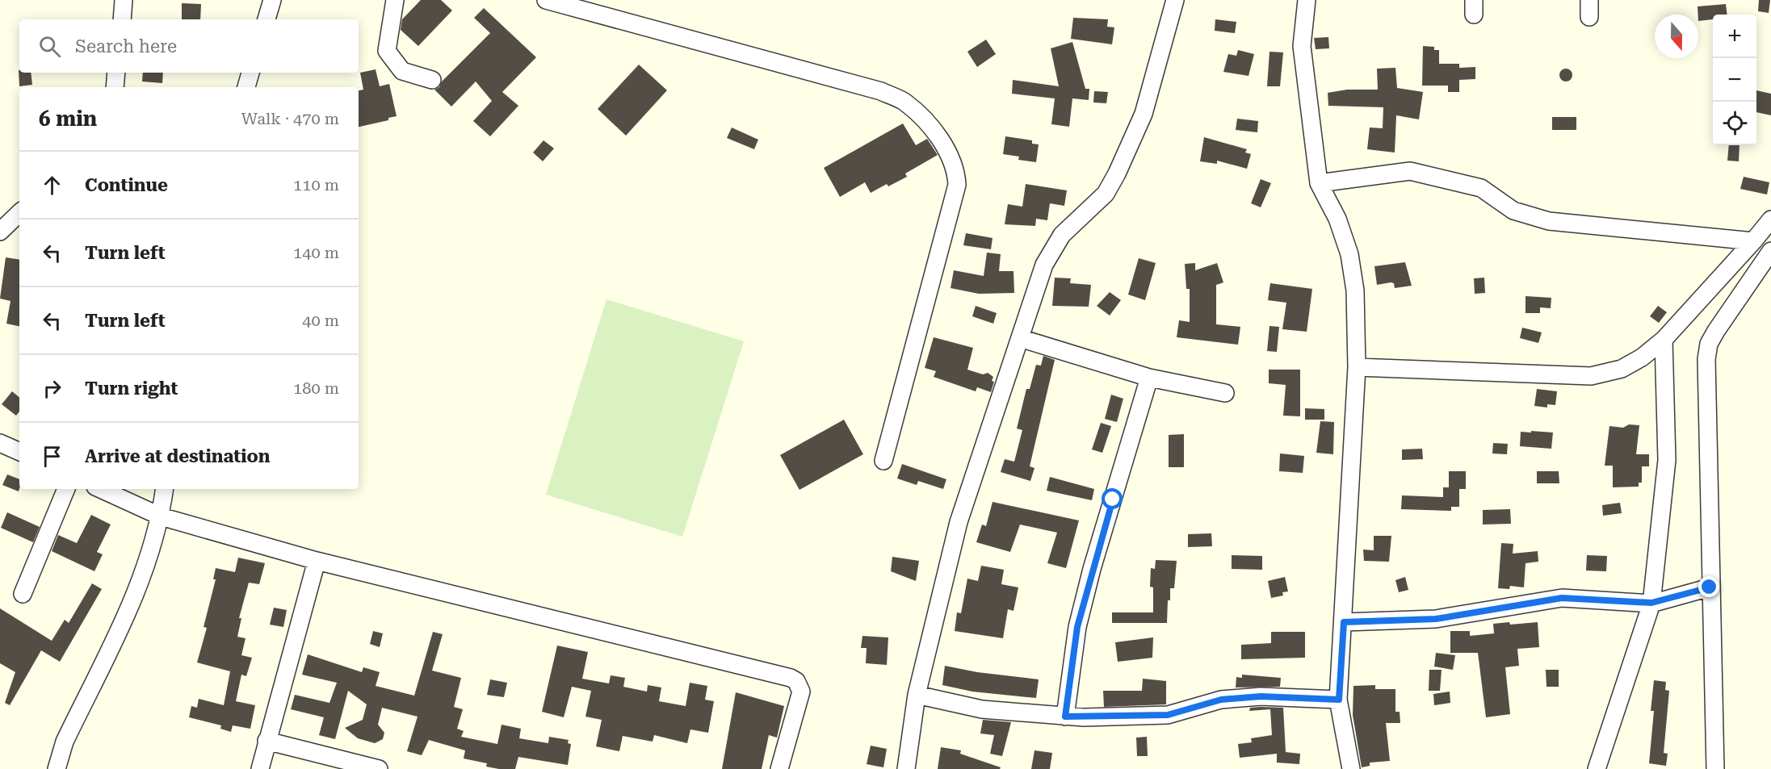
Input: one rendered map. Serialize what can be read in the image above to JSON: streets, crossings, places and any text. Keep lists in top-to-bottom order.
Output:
{
  "north": "bottom",
  "page": {
    "map_buttons": ["+", "−"],
    "search": "Search here",
    "heading": ["6 min", "Walk · 470 m"],
    "list": [
      ["Continue", "110 m"],
      ["Turn left", "140 m"],
      ["Turn left", "40 m"],
      ["Turn right", "180 m"],
      "Arrive at destination"
    ]
  }
}
